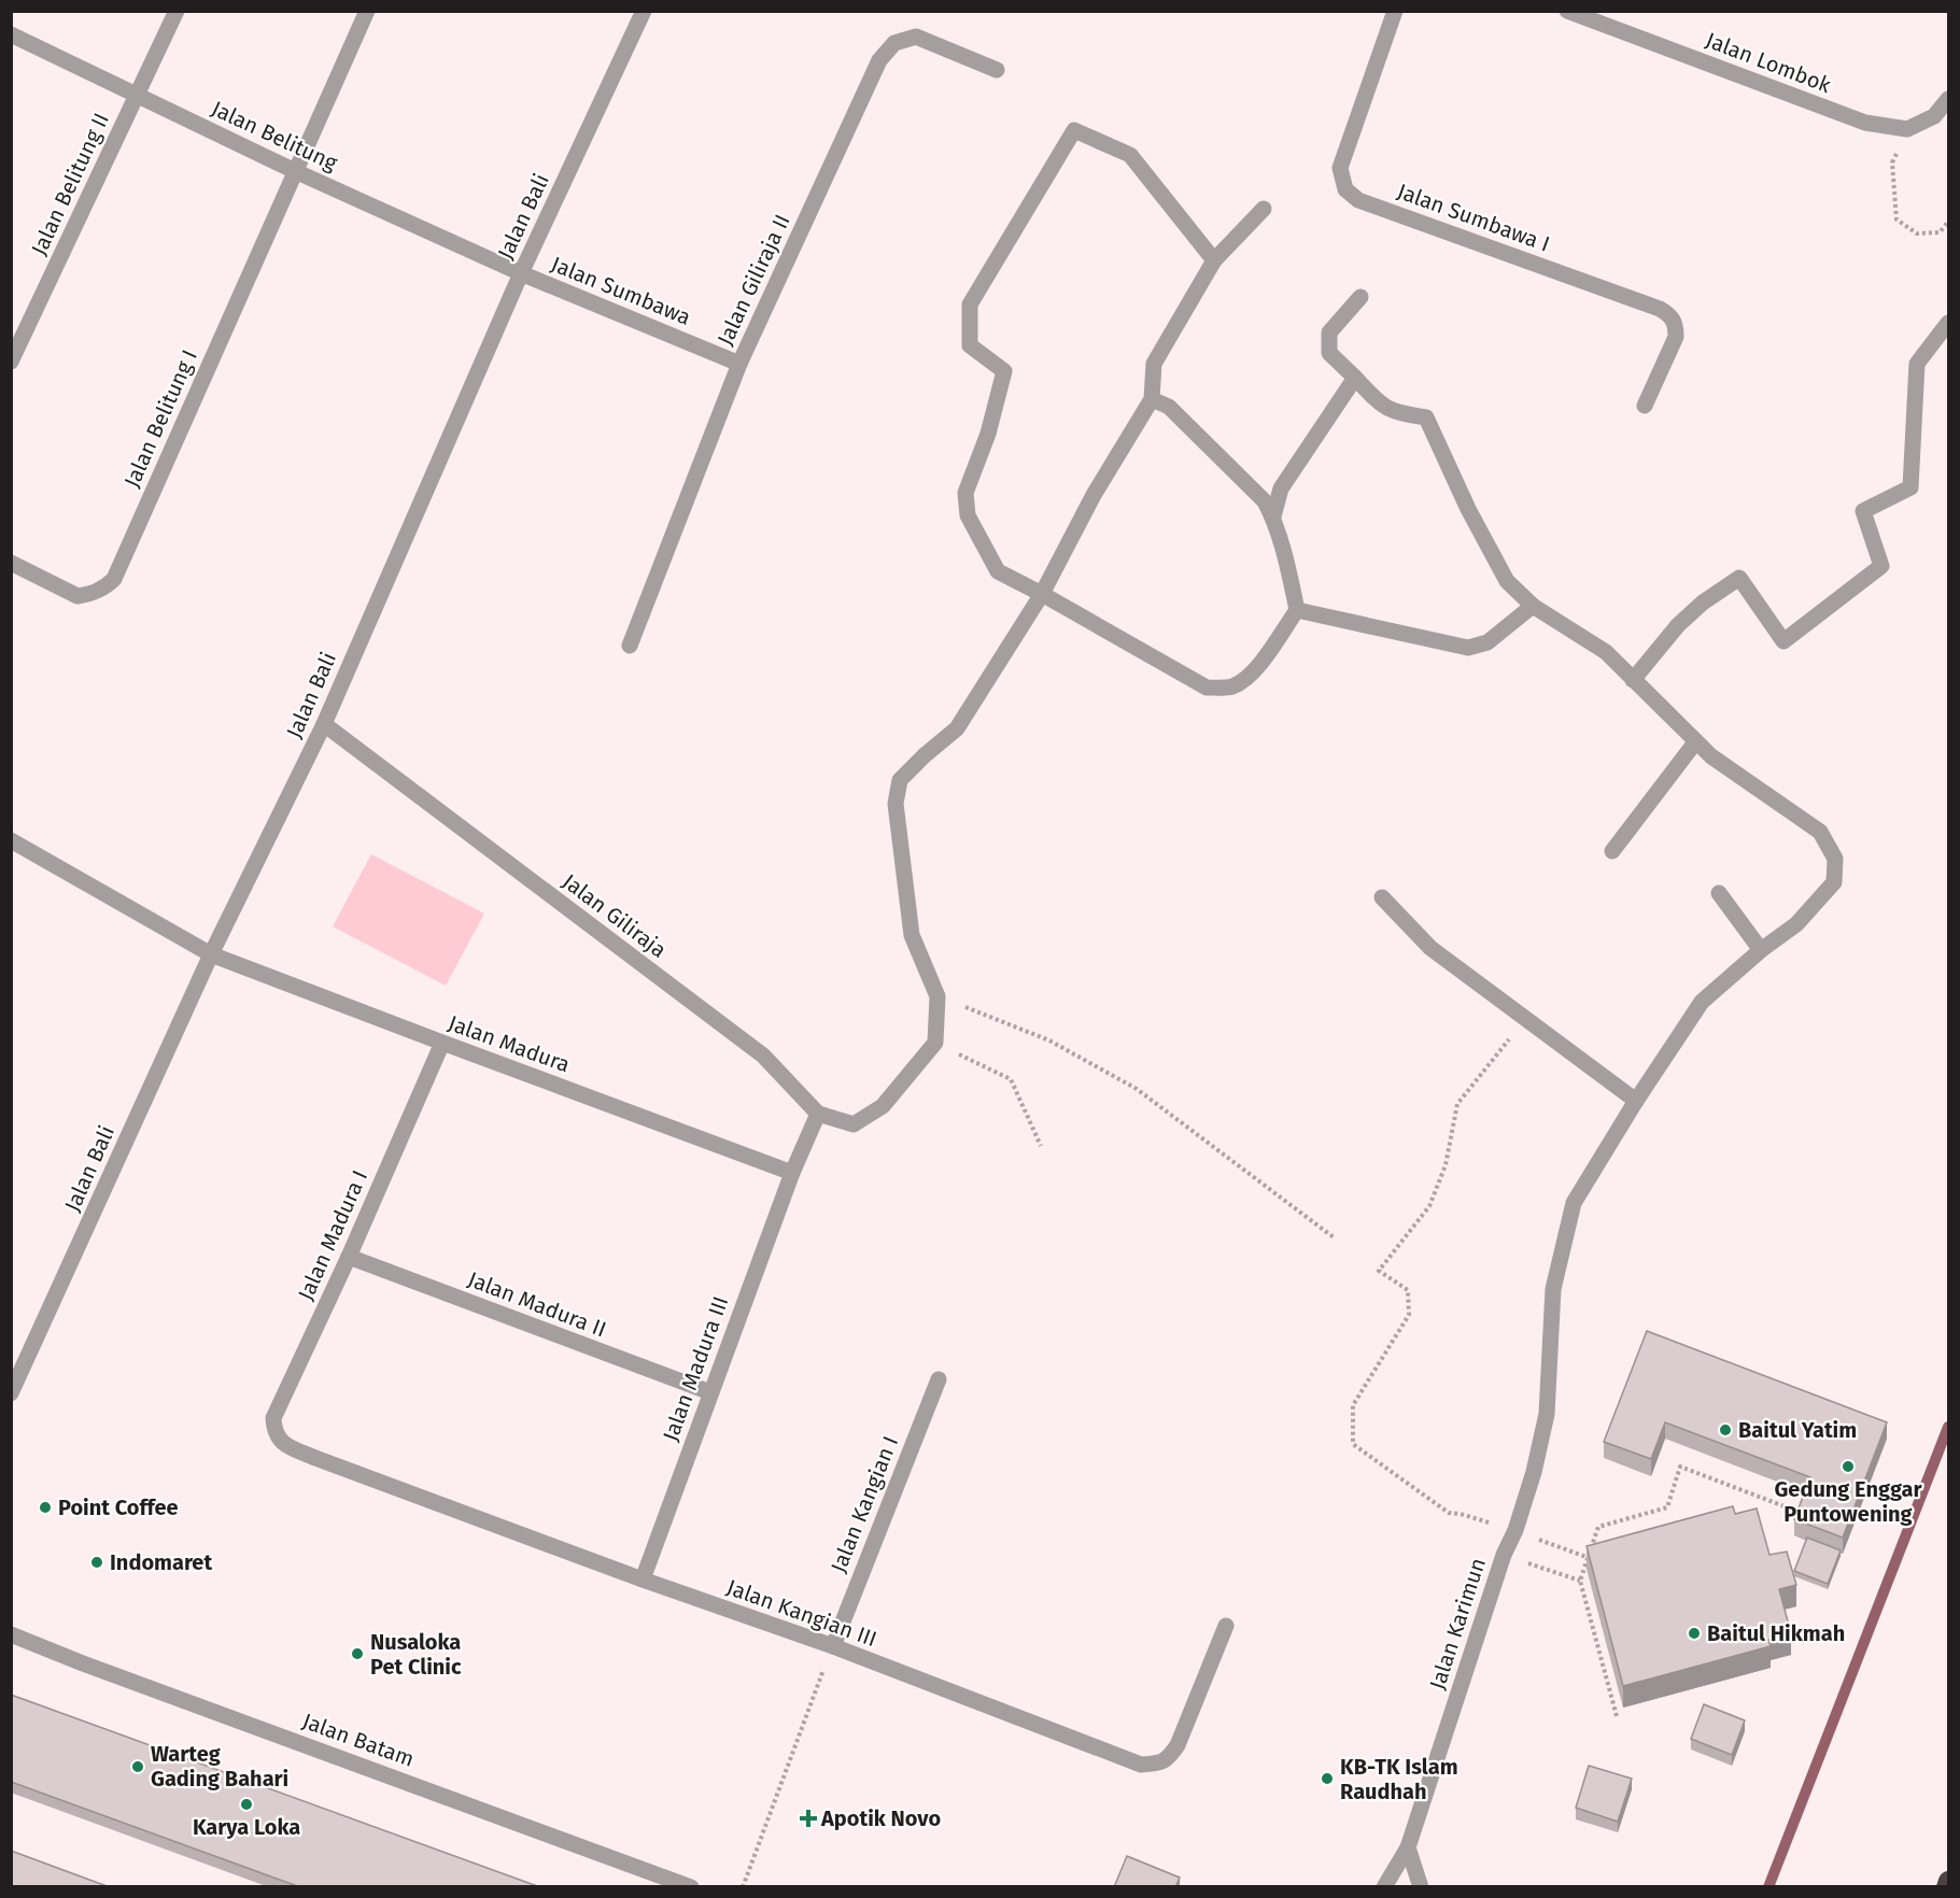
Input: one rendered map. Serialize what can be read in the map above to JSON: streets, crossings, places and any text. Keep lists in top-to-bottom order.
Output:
{
  "streets": {
    "street": [
      "Jalan Lombok",
      "Jalan Belitung",
      "Jalan Belitung II",
      "Jalan Bali",
      "Jalan Sumbawa I",
      "Jalan Giliraja II",
      "Jalan Sumbawa",
      "Jalan Belitung I",
      "Jalan Giliraja",
      "Jalan Madura",
      "Jalan Madura I",
      "Jalan Madura II",
      "Jalan Madura III",
      "Jalan Kangian I",
      "Jalan Kangian III",
      "Jalan Karimun",
      "Jalan Batam"
    ]
  },
  "crossings": [
    ["Jalan Belitung", "Jalan Belitung II"],
    ["Jalan Belitung", "Jalan Bali"],
    ["Jalan Belitung", "Jalan Sumbawa"],
    ["Jalan Belitung", "Jalan Belitung I"],
    ["Jalan Bali", "Jalan Sumbawa"],
    ["Jalan Bali", "Jalan Giliraja"],
    ["Jalan Bali", "Jalan Madura"],
    ["Jalan Giliraja II", "Jalan Sumbawa"],
    ["Jalan Madura", "Jalan Madura I"],
    ["Jalan Madura", "Jalan Madura III"],
    ["Jalan Madura I", "Jalan Madura II"],
    ["Jalan Madura I", "Jalan Kangian III"],
    ["Jalan Madura II", "Jalan Madura III"],
    ["Jalan Madura III", "Jalan Kangian III"],
    ["Jalan Kangian I", "Jalan Kangian III"]
  ],
  "places": {
    "other": [
      "Baitul Yatim",
      "Gedung Enggar Puntowening",
      "Point Coffee",
      "Indomaret",
      "Baitul Hikmah",
      "Nusaloka Pet Clinic",
      "Warteg Gading Bahari",
      "KB-TK Islam Raudhah",
      "Karya Loka"
    ],
    "health": ["Apotik Novo"]
  }
}
